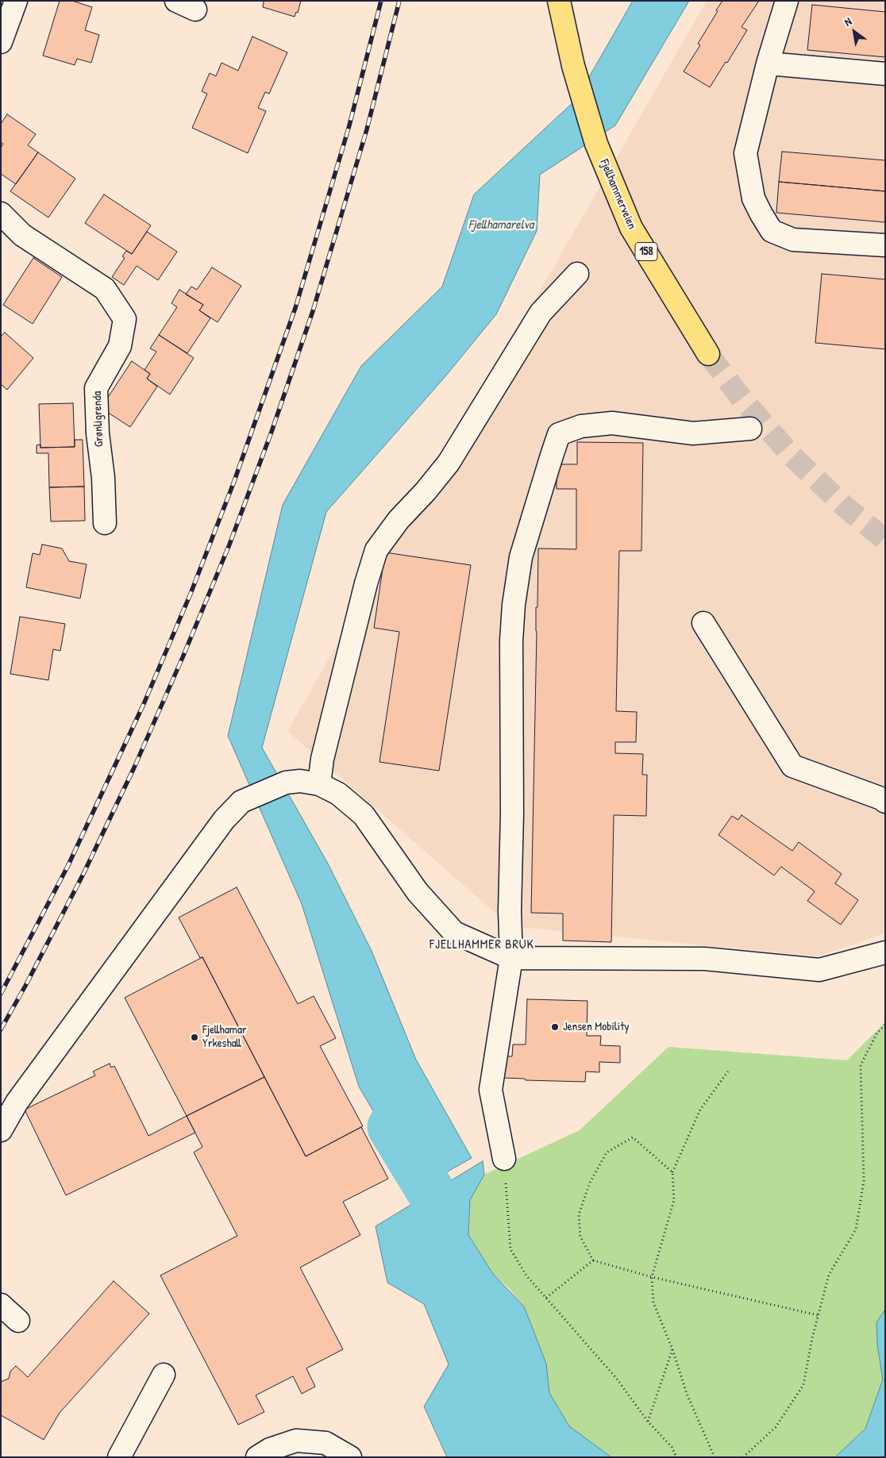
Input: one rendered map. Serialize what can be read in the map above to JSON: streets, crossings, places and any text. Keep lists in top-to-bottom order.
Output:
{
  "streets": {
    "main road": ["Fjellhammerveien", "158"],
    "street": ["Grønligrenda"]
  },
  "districts": ["FJELLHAMMER BRUK"],
  "water": ["Fjellhamarelva"],
  "places": ["Jensen Mobility", "Fjellhamar Yrkeshall"],
  "north": "top left"
}
